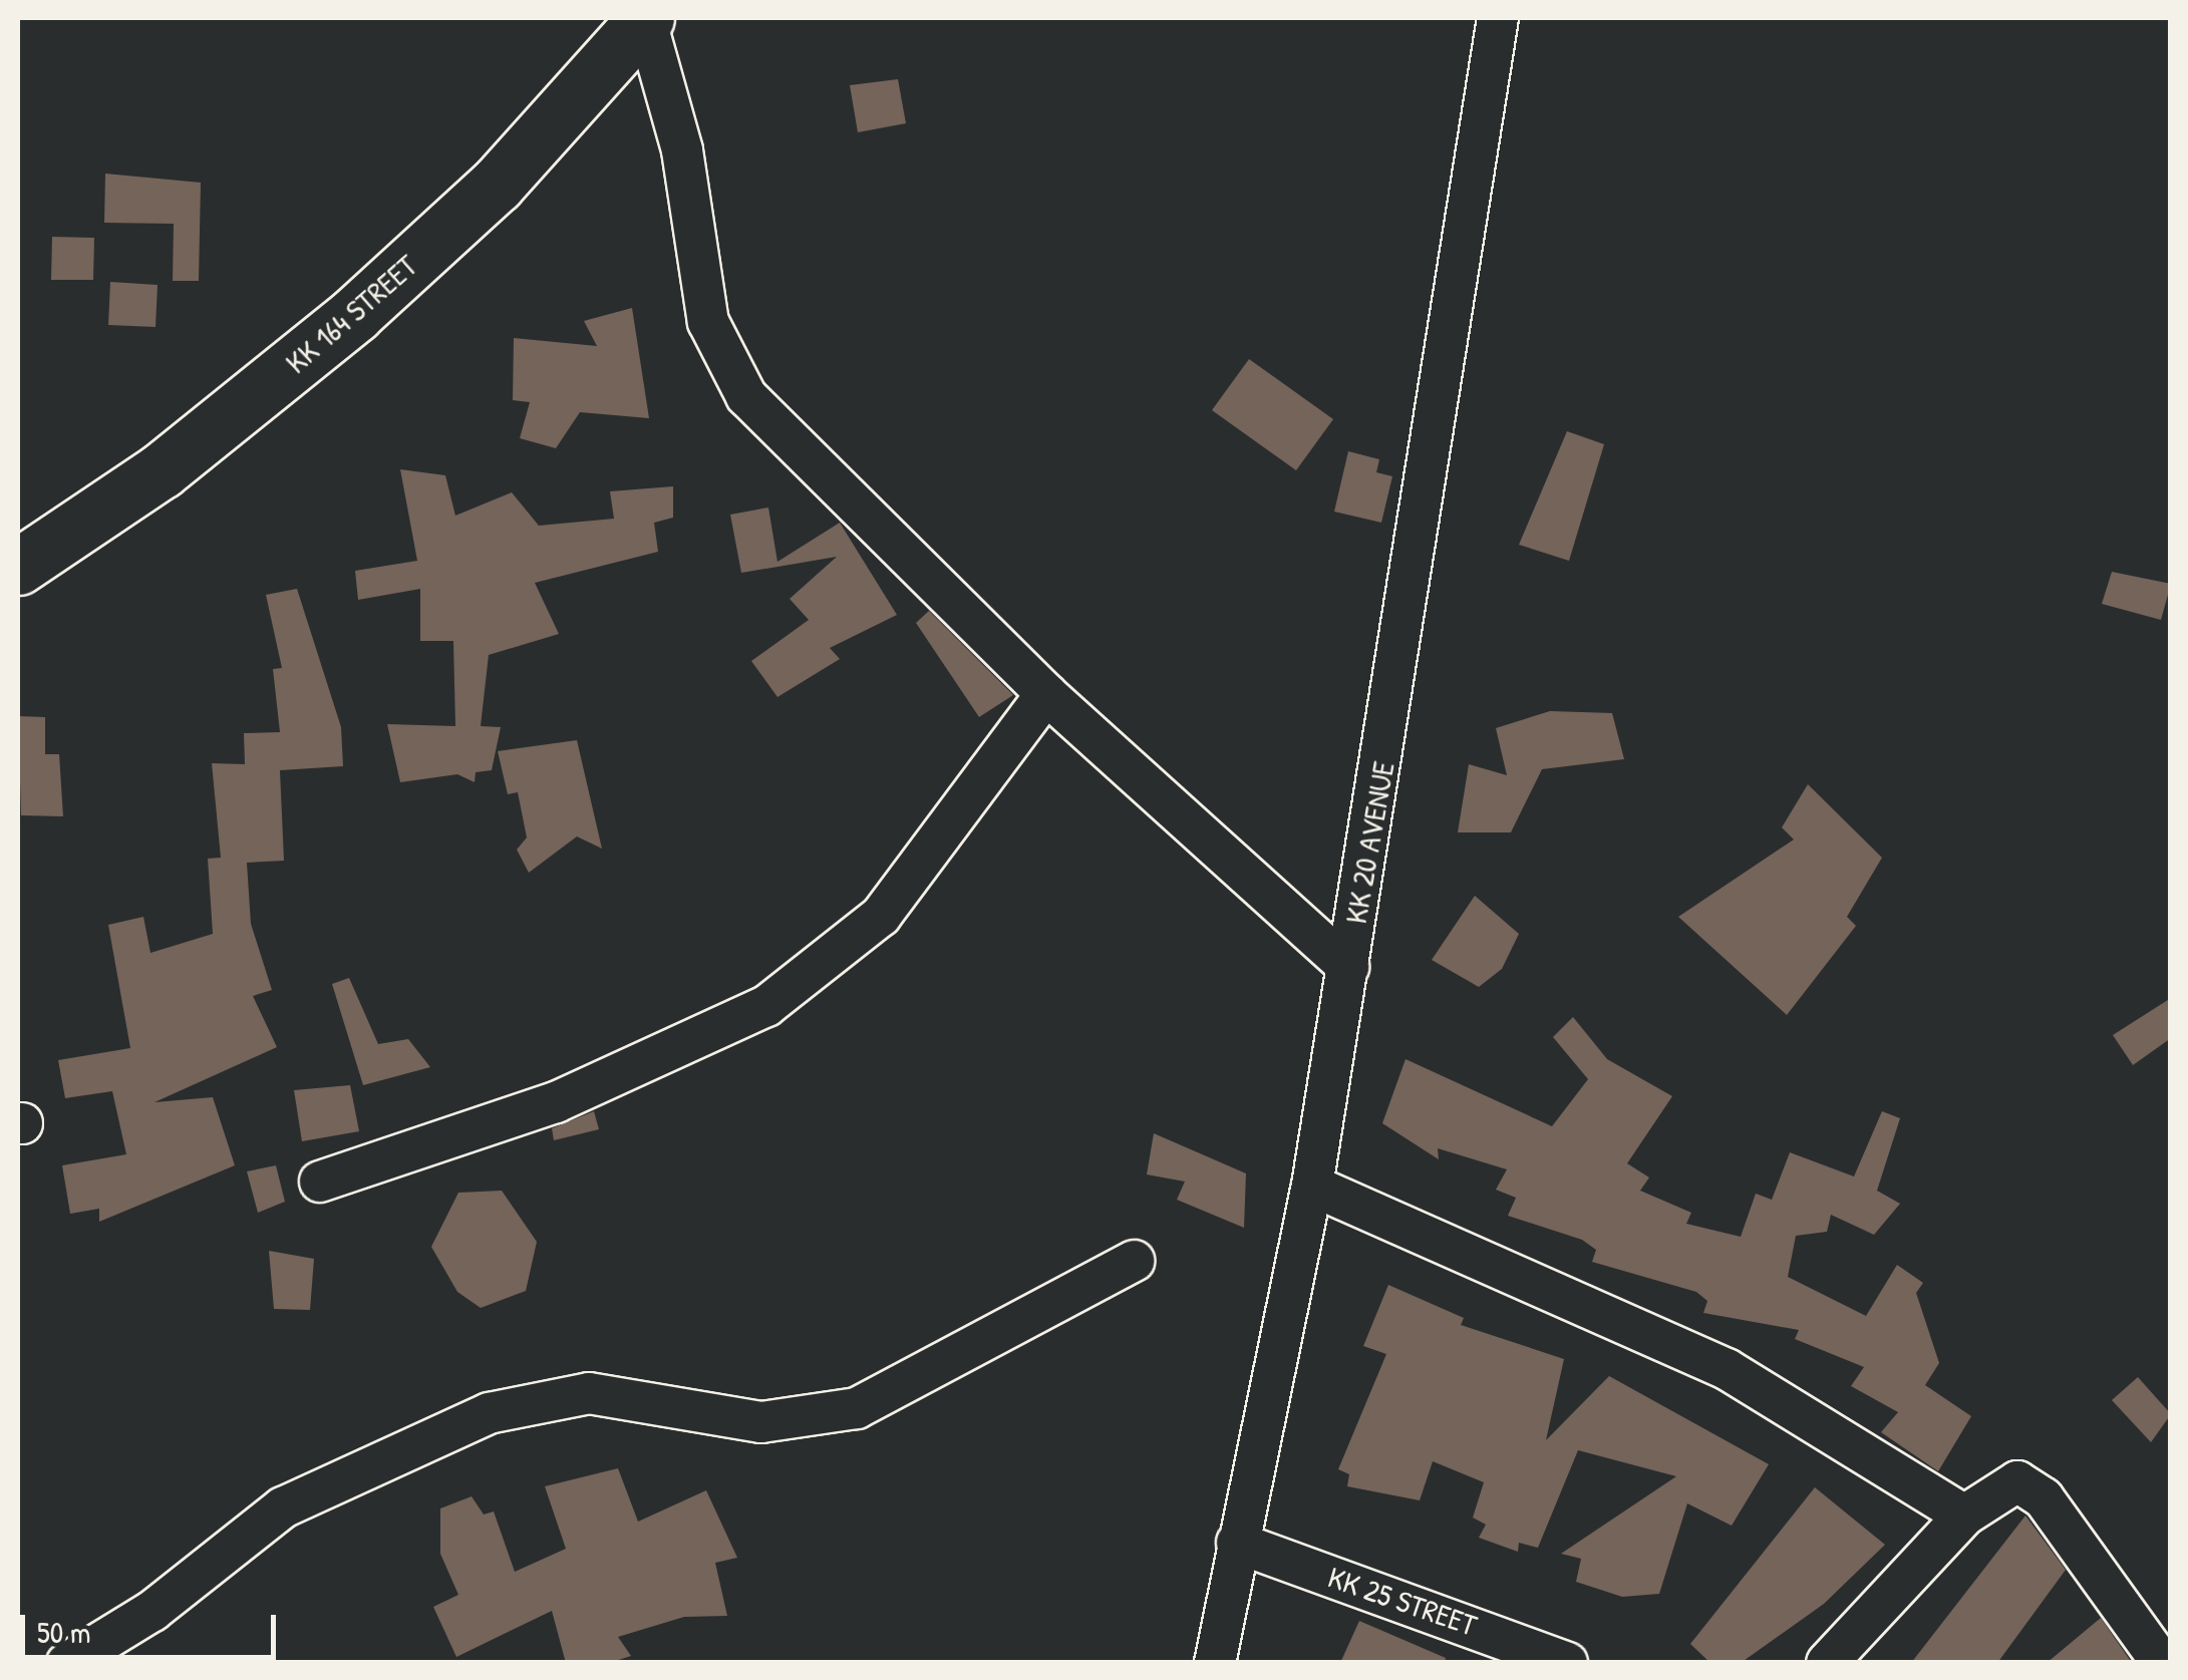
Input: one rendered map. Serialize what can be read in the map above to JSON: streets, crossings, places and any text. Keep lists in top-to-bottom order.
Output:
{
  "streets": {
    "main road": ["KK 164 STREET"],
    "street": ["KK 20 AVENUE", "KK 25 STREET"]
  },
  "crossings": [
    ["KK 20 AVENUE", "KK 25 STREET"]
  ],
  "scale_bar": "50 m"
}
